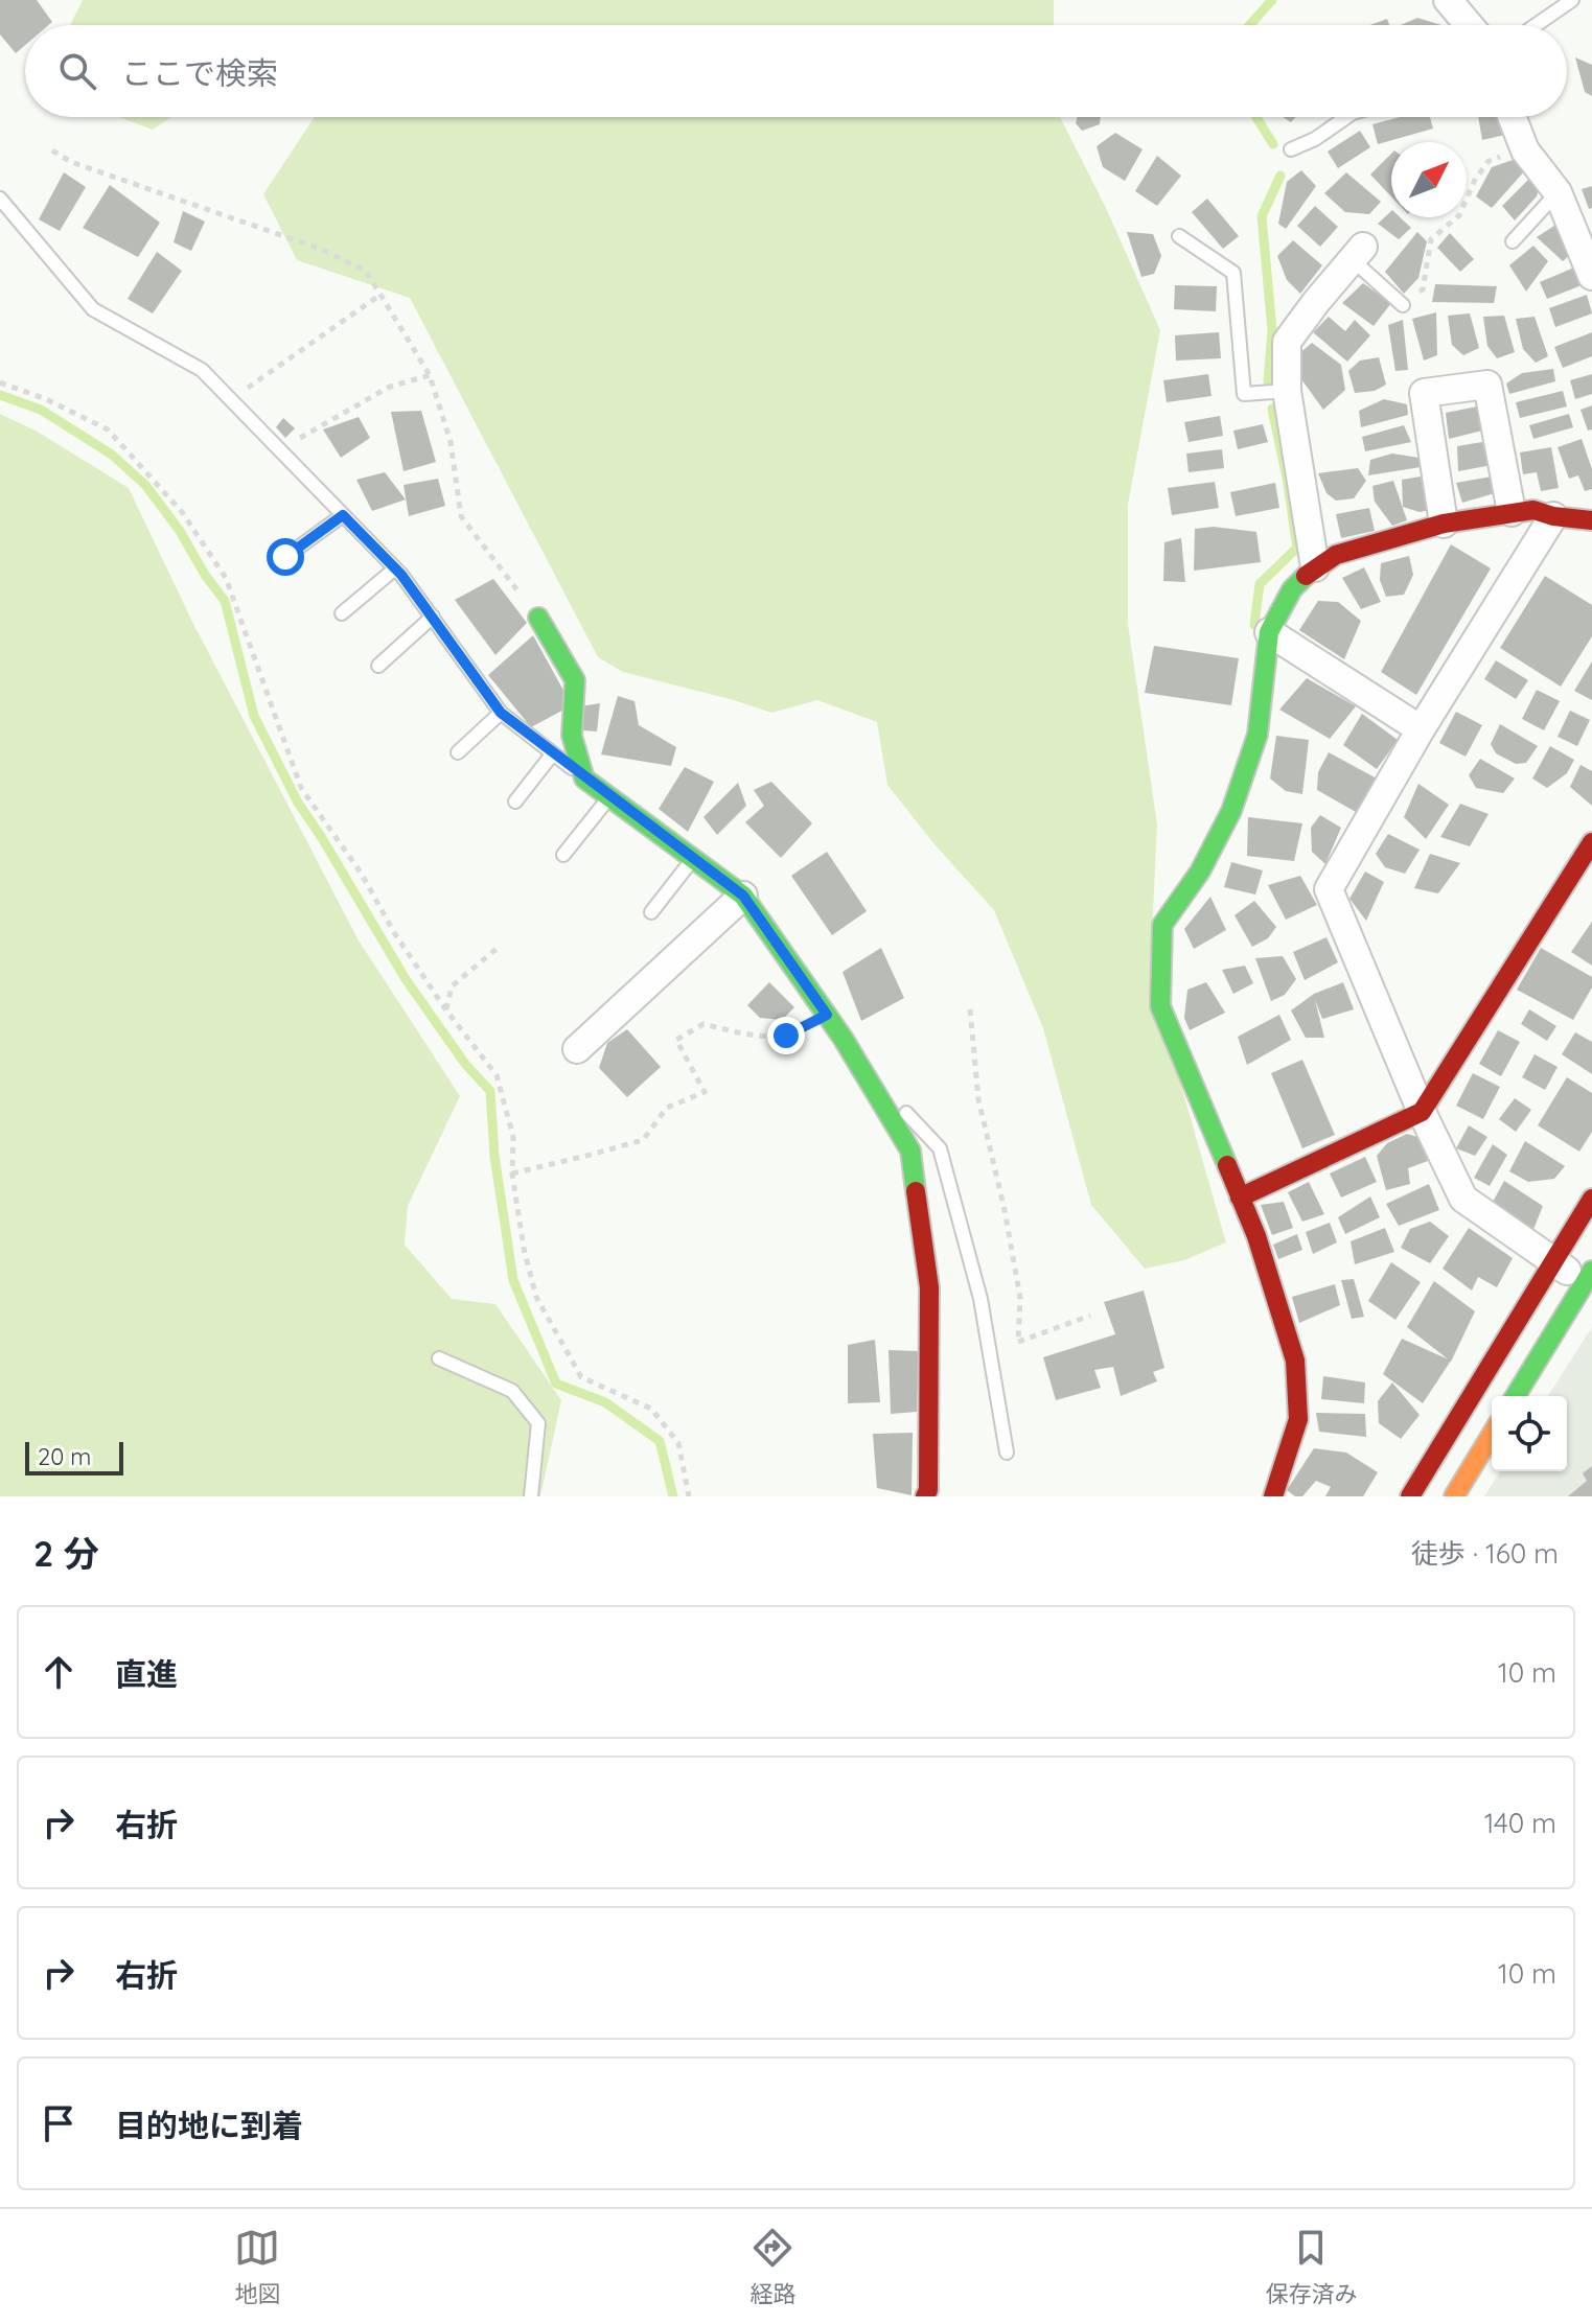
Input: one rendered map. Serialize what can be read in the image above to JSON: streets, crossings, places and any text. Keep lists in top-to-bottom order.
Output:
{
  "scale_bar": "20 m",
  "north": "top right",
  "page": {
    "search": "ここで検索",
    "scale": "20 m",
    "heading": ["2 分", "徒歩 · 160 m"],
    "list": [
      ["直進", "10 m"],
      ["右折", "140 m"],
      ["右折", "10 m"],
      "目的地に到着"
    ],
    "nav": ["地図", "経路", "保存済み"]
  }
}
